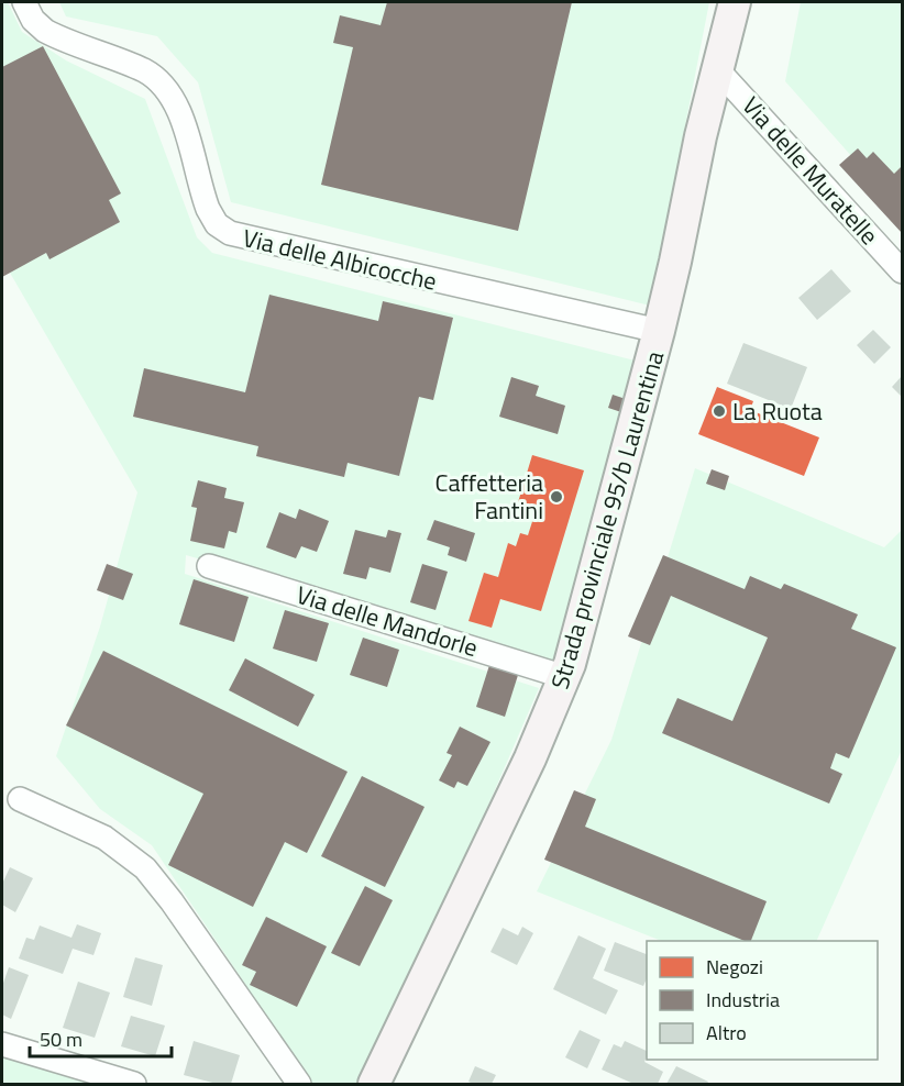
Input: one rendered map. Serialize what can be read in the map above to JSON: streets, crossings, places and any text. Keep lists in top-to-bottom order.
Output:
{
  "streets": {
    "main road": ["Strada provinciale 95/b Laurentina"],
    "street": ["Via delle Muratelle", "Via delle Albicocche", "Via delle Mandorle"]
  },
  "crossings": [
    ["Via delle Muratelle", "Strada provinciale 95/b Laurentina"],
    ["Via delle Albicocche", "Strada provinciale 95/b Laurentina"],
    ["Strada provinciale 95/b Laurentina", "Via delle Mandorle"]
  ],
  "places": ["La Ruota", "Caffetteria Fantini"],
  "legend": ["Negozi", "Industria", "Altro"],
  "scale_bar": "50 m"
}
